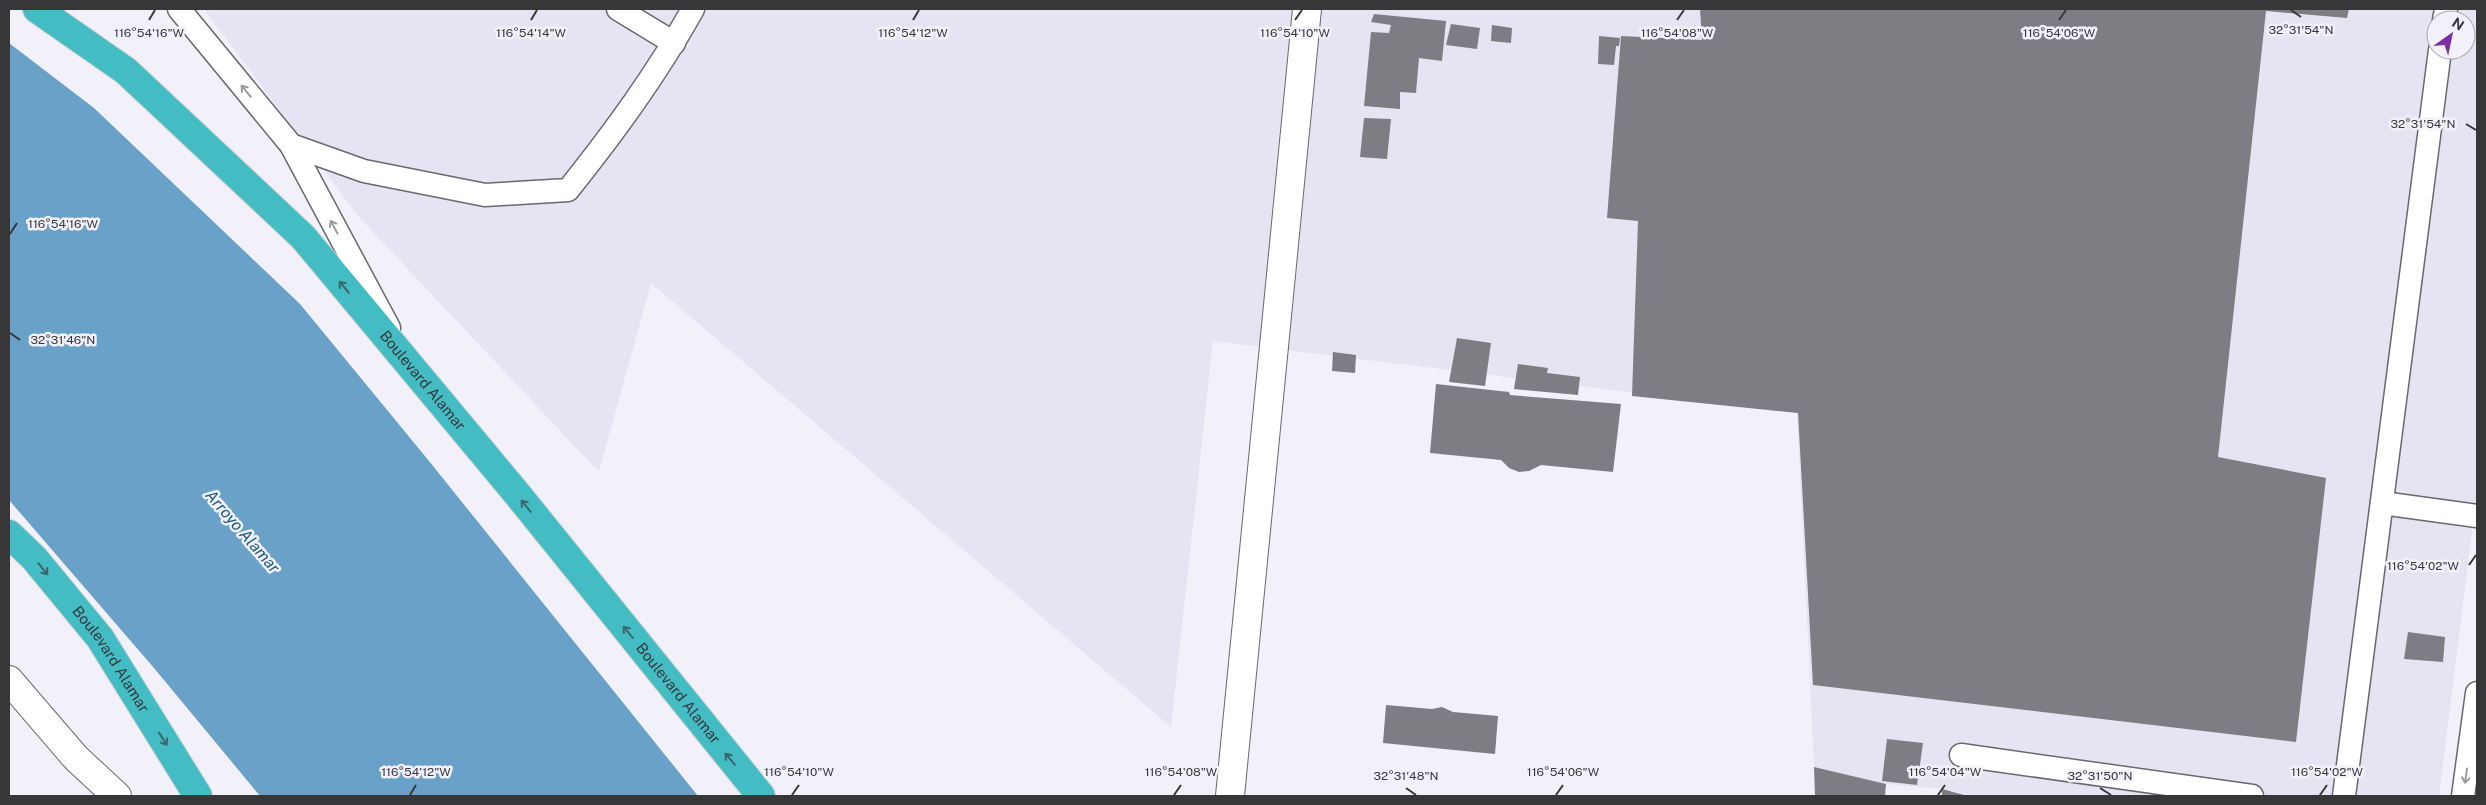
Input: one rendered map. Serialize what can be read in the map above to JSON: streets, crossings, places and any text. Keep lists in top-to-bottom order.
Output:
{
  "streets": {
    "highway": ["Boulevard Alamar"]
  },
  "water": ["Arroyo Alamar"],
  "north": "top right",
  "coordinates": [
    "32°31'54\"N",
    "116°54'12\"W",
    "116°54'10\"W",
    "116°54'08\"W",
    "116°54'06\"W",
    "116°54'16\"W",
    "116°54'14\"W",
    "32°31'46\"N",
    "116°54'02\"W",
    "116°54'04\"W",
    "32°31'48\"N",
    "32°31'50\"N"
  ]
}
